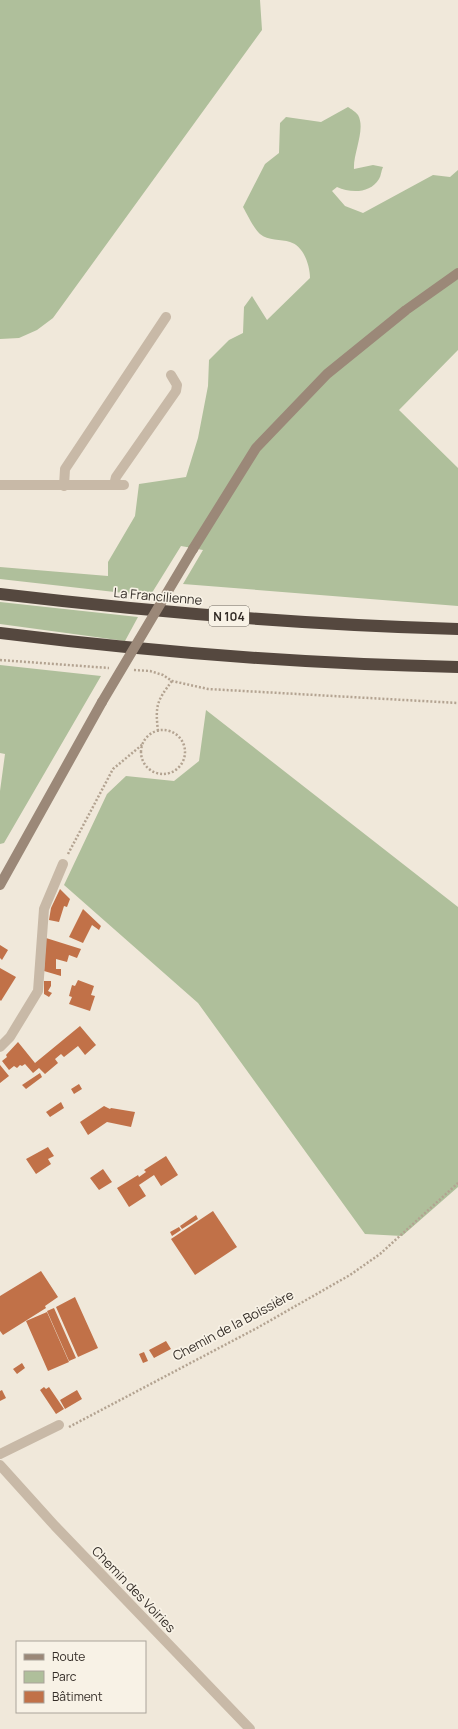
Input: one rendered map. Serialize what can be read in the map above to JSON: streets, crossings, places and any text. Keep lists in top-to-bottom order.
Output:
{
  "streets": {
    "highway": ["La Francilienne", "N 104"],
    "street": ["Chemin des Voiries"],
    "path": ["Chemin de la Boissière"]
  },
  "legend": ["Route", "Parc", "Bâtiment"]
}
